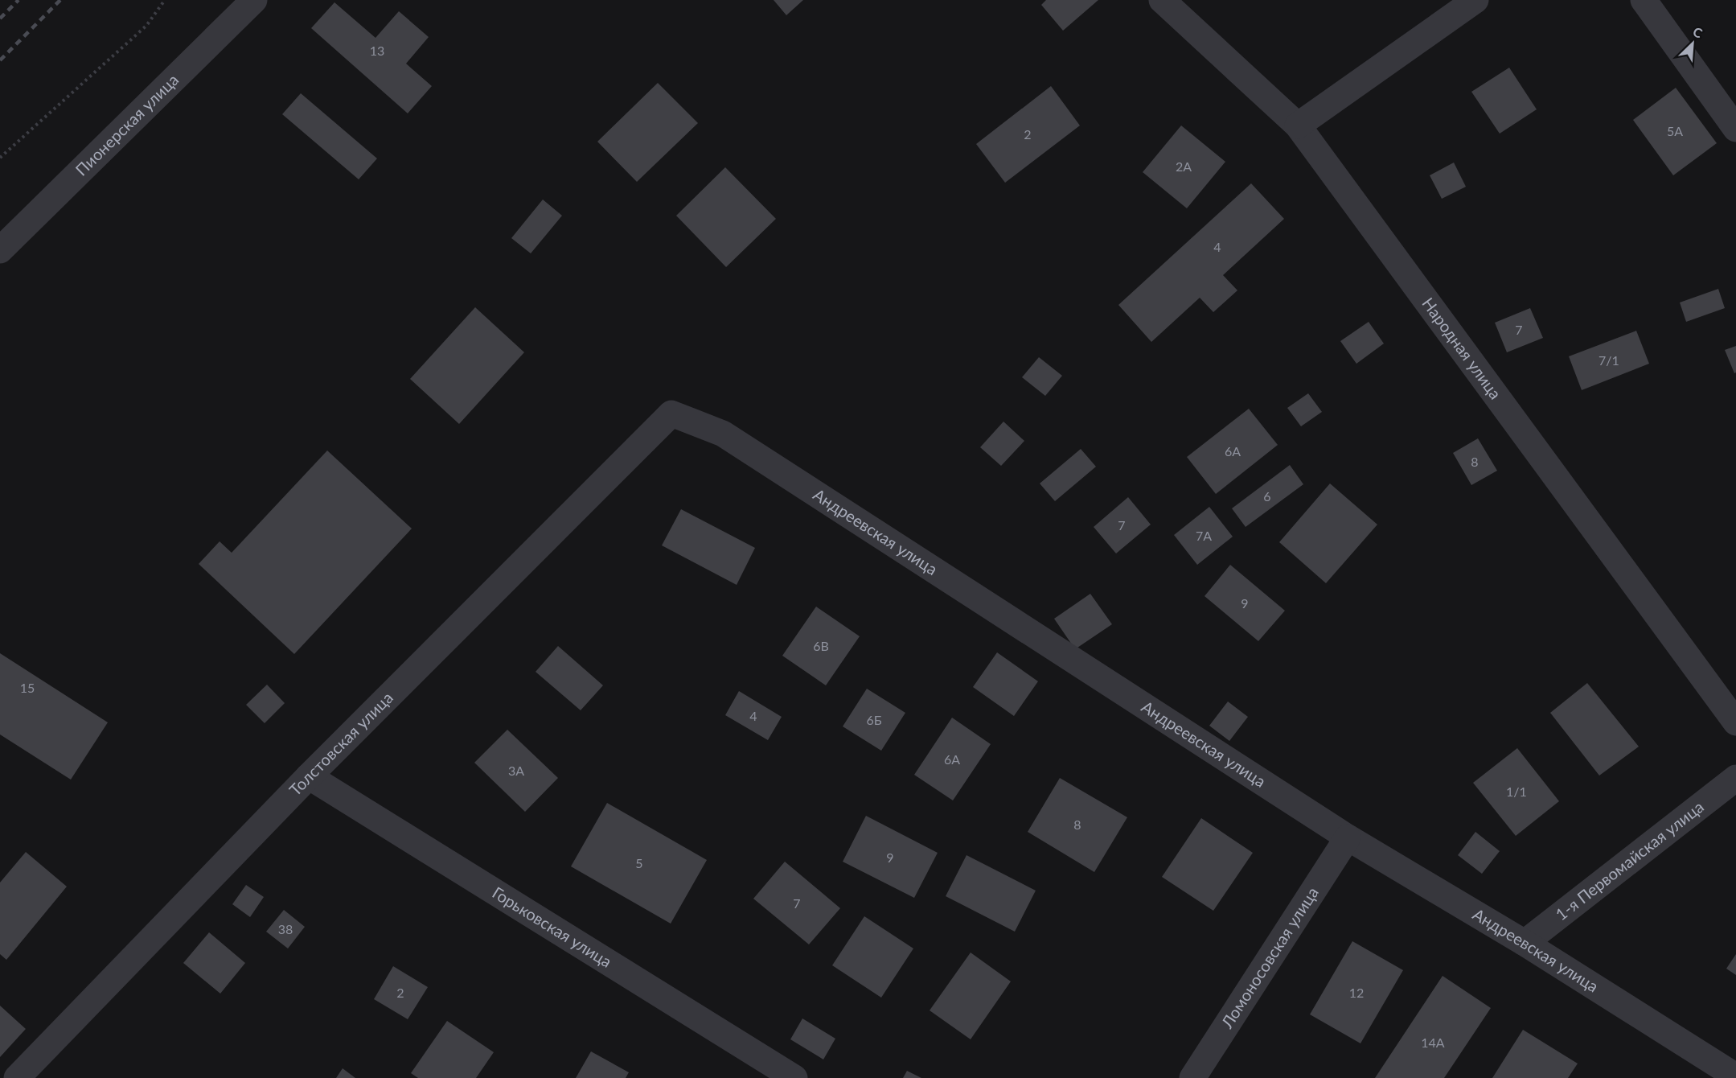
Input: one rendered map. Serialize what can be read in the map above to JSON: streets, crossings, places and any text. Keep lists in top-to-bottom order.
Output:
{
  "streets": {
    "street": [
      "Пионерская улица",
      "Народная улица",
      "Андреевская улица",
      "Толстовская улица",
      "1-я Первомайская улица",
      "Горьковская улица",
      "Ломоносовская улица"
    ]
  },
  "crossings": [
    ["Андреевская улица", "Толстовская улица"],
    ["Андреевская улица", "1-я Первомайская улица"],
    ["Андреевская улица", "Ломоносовская улица"],
    ["Толстовская улица", "Горьковская улица"]
  ],
  "house_numbers": [
    "13",
    "5А",
    "2",
    "2А",
    "4",
    "7",
    "7/1",
    "6А",
    "8",
    "6",
    "7",
    "7А",
    "9",
    "6В",
    "15",
    "4",
    "6Б",
    "6А",
    "3А",
    "1/1",
    "8",
    "9",
    "5",
    "7",
    "38",
    "2",
    "12",
    "14А"
  ],
  "north": "top right"
}
